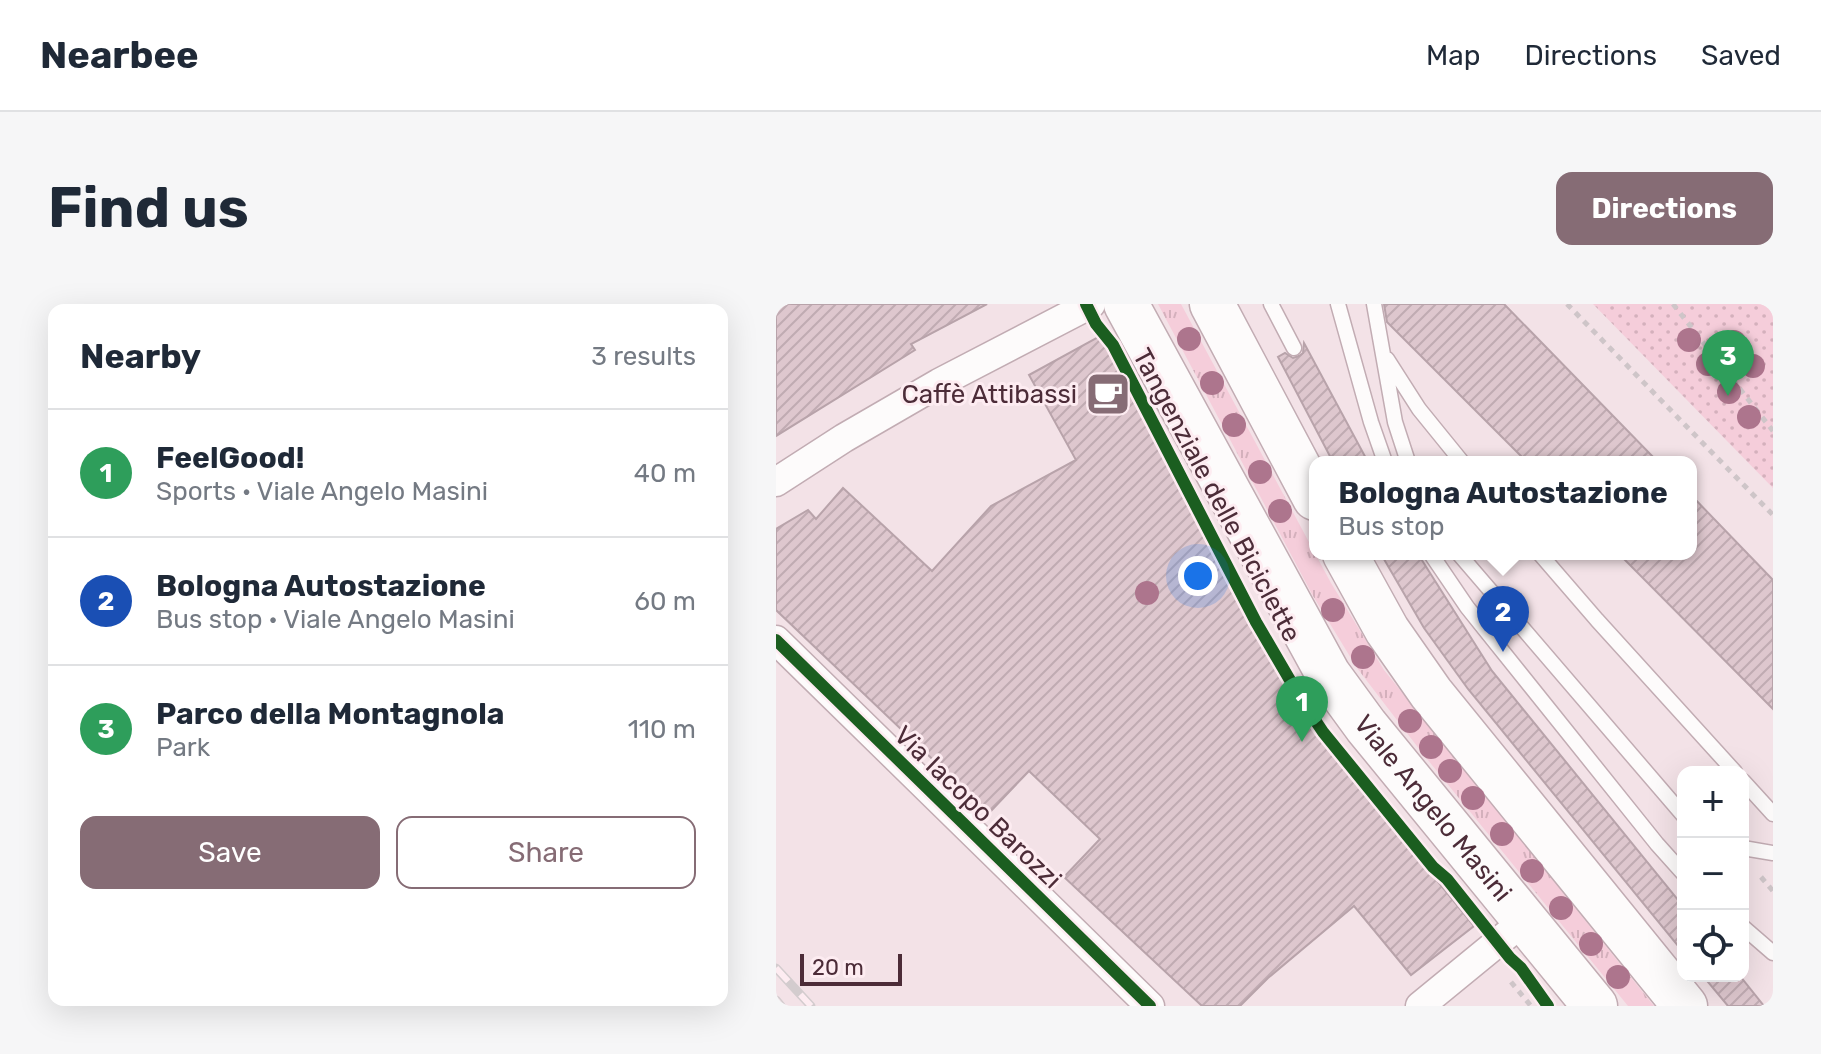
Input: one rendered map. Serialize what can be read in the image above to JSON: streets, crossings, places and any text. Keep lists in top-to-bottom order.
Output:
{
  "streets": {
    "main road": ["Viale Angelo Masini"],
    "street": ["Via Iacopo Barozzi"],
    "cycle path": ["Tangenziale delle Biciclette"]
  },
  "places": {
    "cafe": ["Caffè Attibassi"]
  },
  "scale_bar": "20 m",
  "page": {
    "header": "Nearbee",
    "nav": ["Map", "Directions", "Saved"],
    "buttons": [
      "Directions",
      ["Save", "Share"]
    ],
    "title": "Find us",
    "heading": ["Nearby", "3 results"],
    "pins": ["3", "2", "1"],
    "list": [
      {
        "mark": "1",
        "name": "FeelGood!",
        "note": "Sports · Viale Angelo Masini",
        "value": "40 m"
      },
      {
        "mark": "2",
        "name": "Bologna Autostazione",
        "note": "Bus stop · Viale Angelo Masini",
        "value": "60 m"
      },
      {
        "mark": "3",
        "name": "Parco della Montagnola",
        "note": "Park",
        "value": "110 m"
      }
    ],
    "popup": ["Bologna Autostazione", "Bus stop"],
    "map_buttons": ["+", "−"],
    "scale": "20 m"
  }
}
